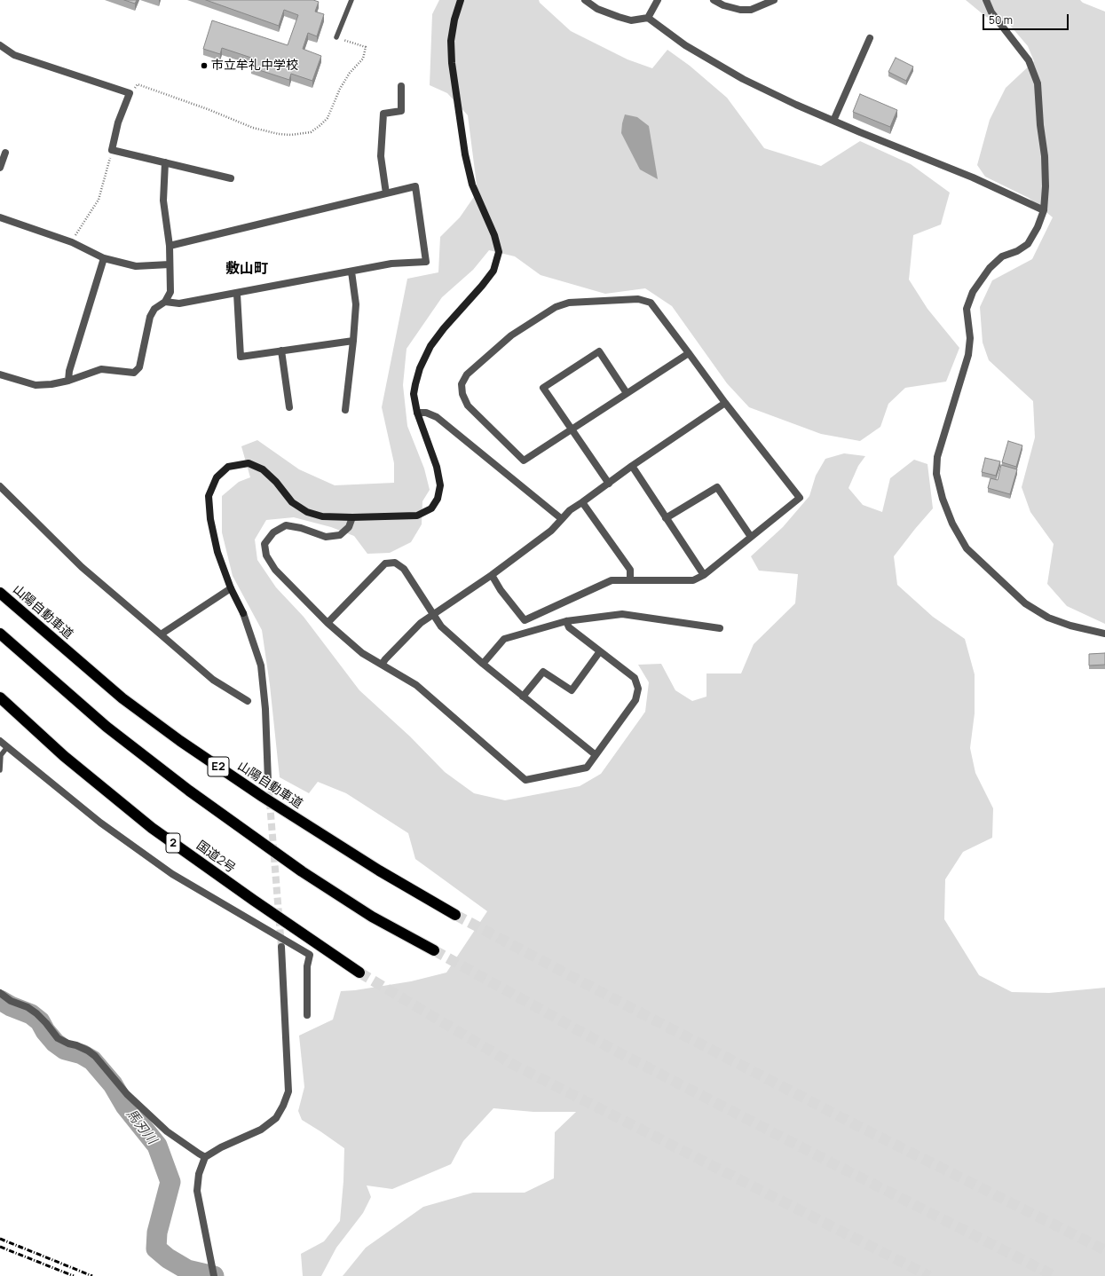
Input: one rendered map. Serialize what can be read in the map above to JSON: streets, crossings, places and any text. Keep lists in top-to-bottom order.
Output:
{
  "streets": {
    "highway": [
      "山陽自動車道",
      "E2",
      "2",
      "国道2号"
    ]
  },
  "districts": ["敷山町"],
  "water": ["馬刃川"],
  "places": ["市立牟礼中学校"],
  "scale_bar": "50 m"
}
